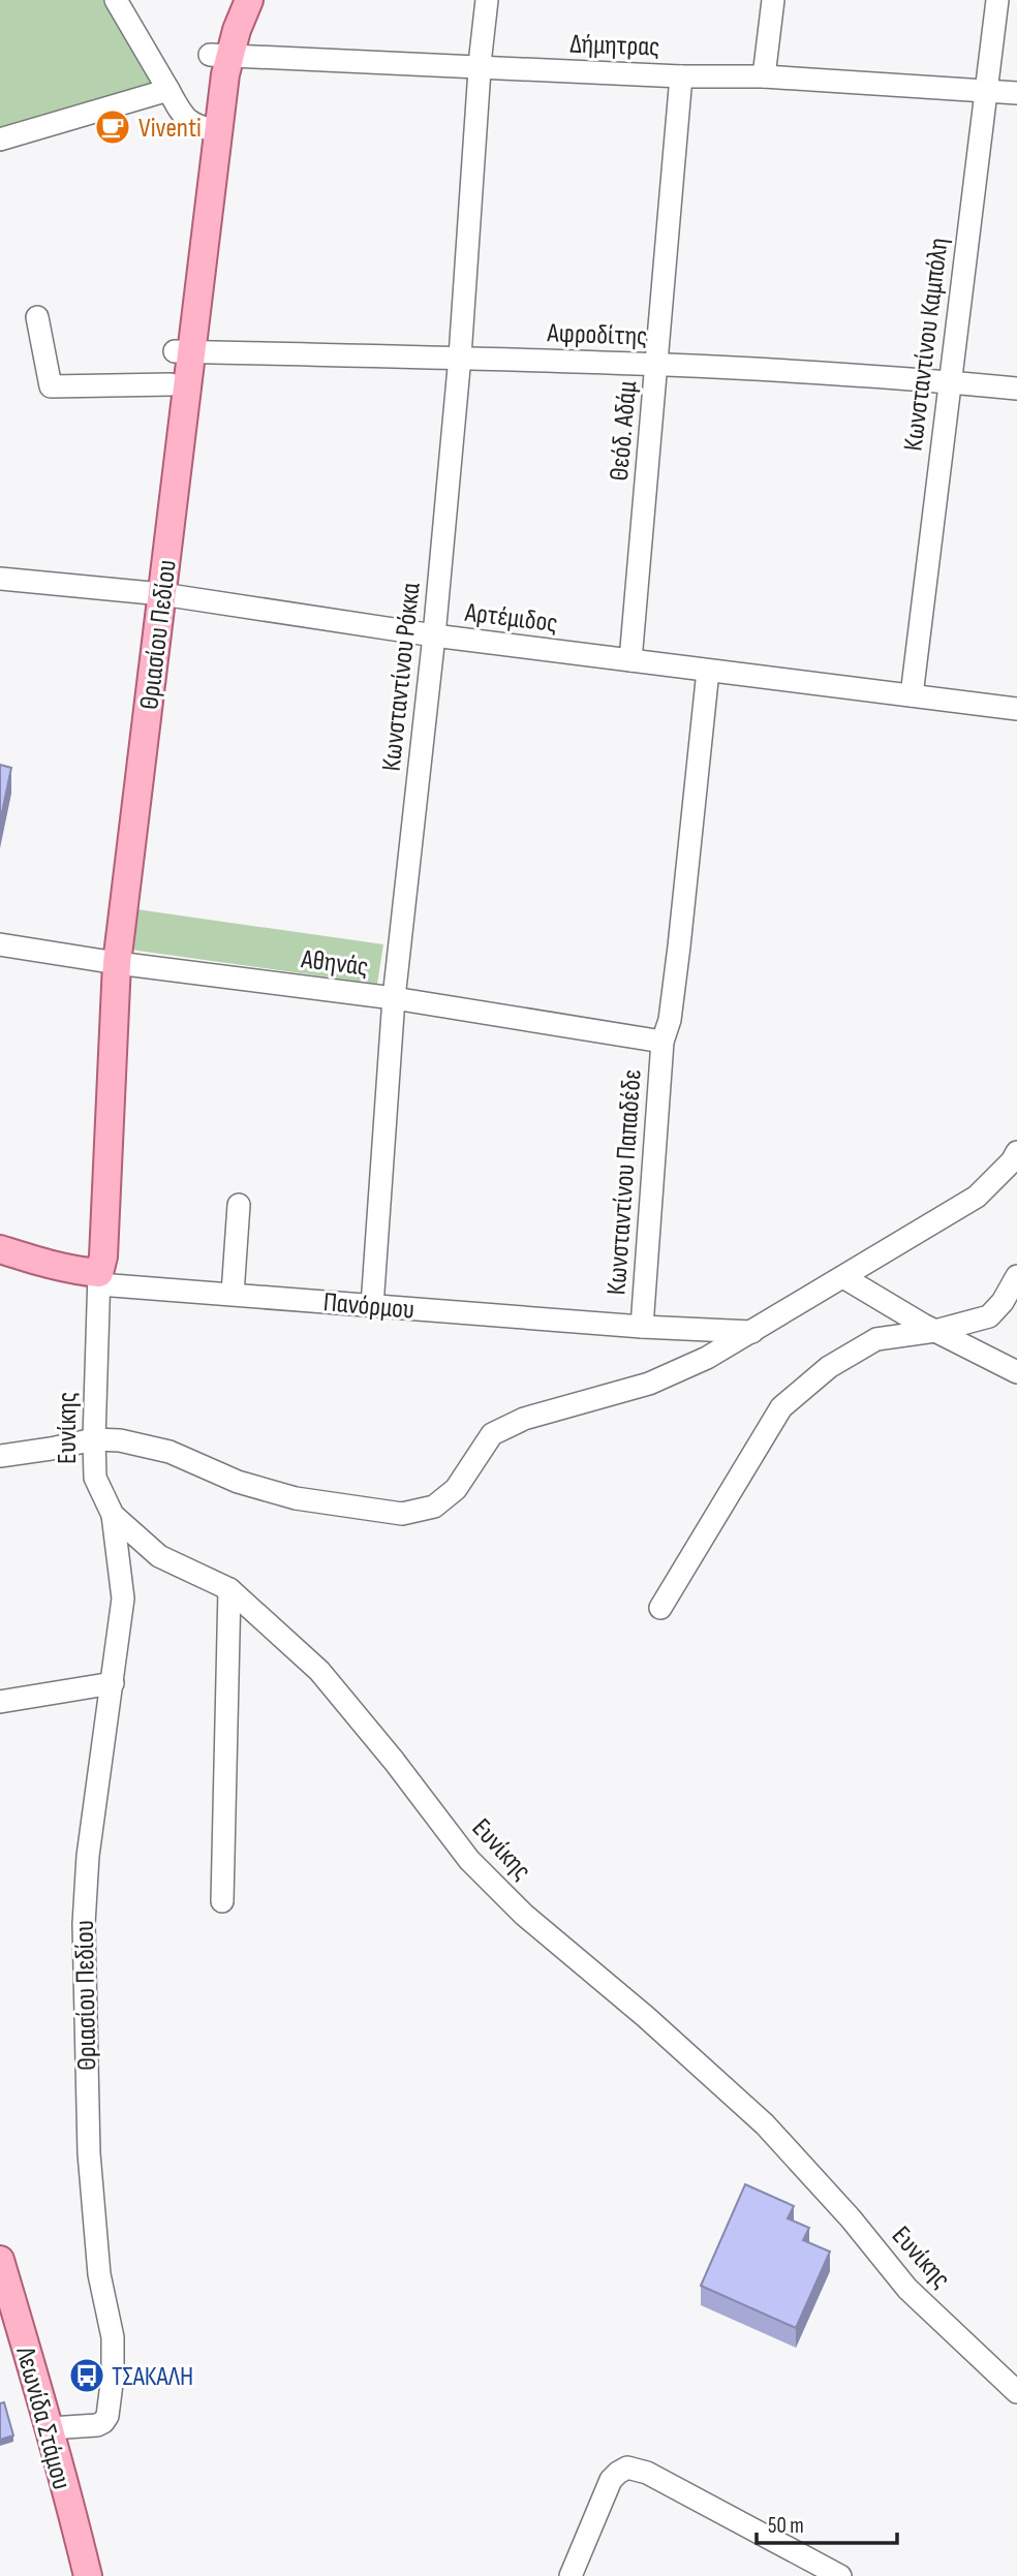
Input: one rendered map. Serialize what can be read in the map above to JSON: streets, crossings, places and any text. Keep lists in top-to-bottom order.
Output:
{
  "streets": {
    "main road": ["Θριασίου Πεδίου", "Πανόρμου", "Λεωνίδα Στάμου"],
    "street": [
      "Δήμητρας",
      "Αφροδίτης",
      "Κωνσταντίνου Καμπόλη",
      "Θεόδ. Αδάμ",
      "Αρτέμιδος",
      "Κωνσταντίνου Ρόκκα",
      "Αθηνάς",
      "Κωνσταντίνου Παπαδέδε",
      "Ευνίκης"
    ]
  },
  "crossings": [
    ["Δήμητρας", "Κωνσταντίνου Καμπόλη"],
    ["Δήμητρας", "Θεόδ. Αδάμ"],
    ["Δήμητρας", "Θριασίου Πεδίου"],
    ["Δήμητρας", "Κωνσταντίνου Ρόκκα"],
    ["Αφροδίτης", "Κωνσταντίνου Καμπόλη"],
    ["Αφροδίτης", "Θεόδ. Αδάμ"],
    ["Αφροδίτης", "Θριασίου Πεδίου"],
    ["Αφροδίτης", "Κωνσταντίνου Ρόκκα"],
    ["Κωνσταντίνου Καμπόλη", "Αρτέμιδος"],
    ["Θεόδ. Αδάμ", "Αρτέμιδος"],
    ["Αρτέμιδος", "Θριασίου Πεδίου"],
    ["Αρτέμιδος", "Κωνσταντίνου Ρόκκα"],
    ["Αρτέμιδος", "Κωνσταντίνου Παπαδέδε"],
    ["Θριασίου Πεδίου", "Αθηνάς"],
    ["Θριασίου Πεδίου", "Πανόρμου"],
    ["Θριασίου Πεδίου", "Ευνίκης"],
    ["Θριασίου Πεδίου", "Λεωνίδα Στάμου"],
    ["Κωνσταντίνου Ρόκκα", "Αθηνάς"],
    ["Κωνσταντίνου Ρόκκα", "Πανόρμου"],
    ["Αθηνάς", "Κωνσταντίνου Παπαδέδε"],
    ["Κωνσταντίνου Παπαδέδε", "Πανόρμου"],
    ["Πανόρμου", "Ευνίκης"]
  ],
  "places": {
    "cafe": ["Viventi"],
    "bus stop": ["ΤΣΑΚΑΛΗ"]
  },
  "scale_bar": "50 m"
}
